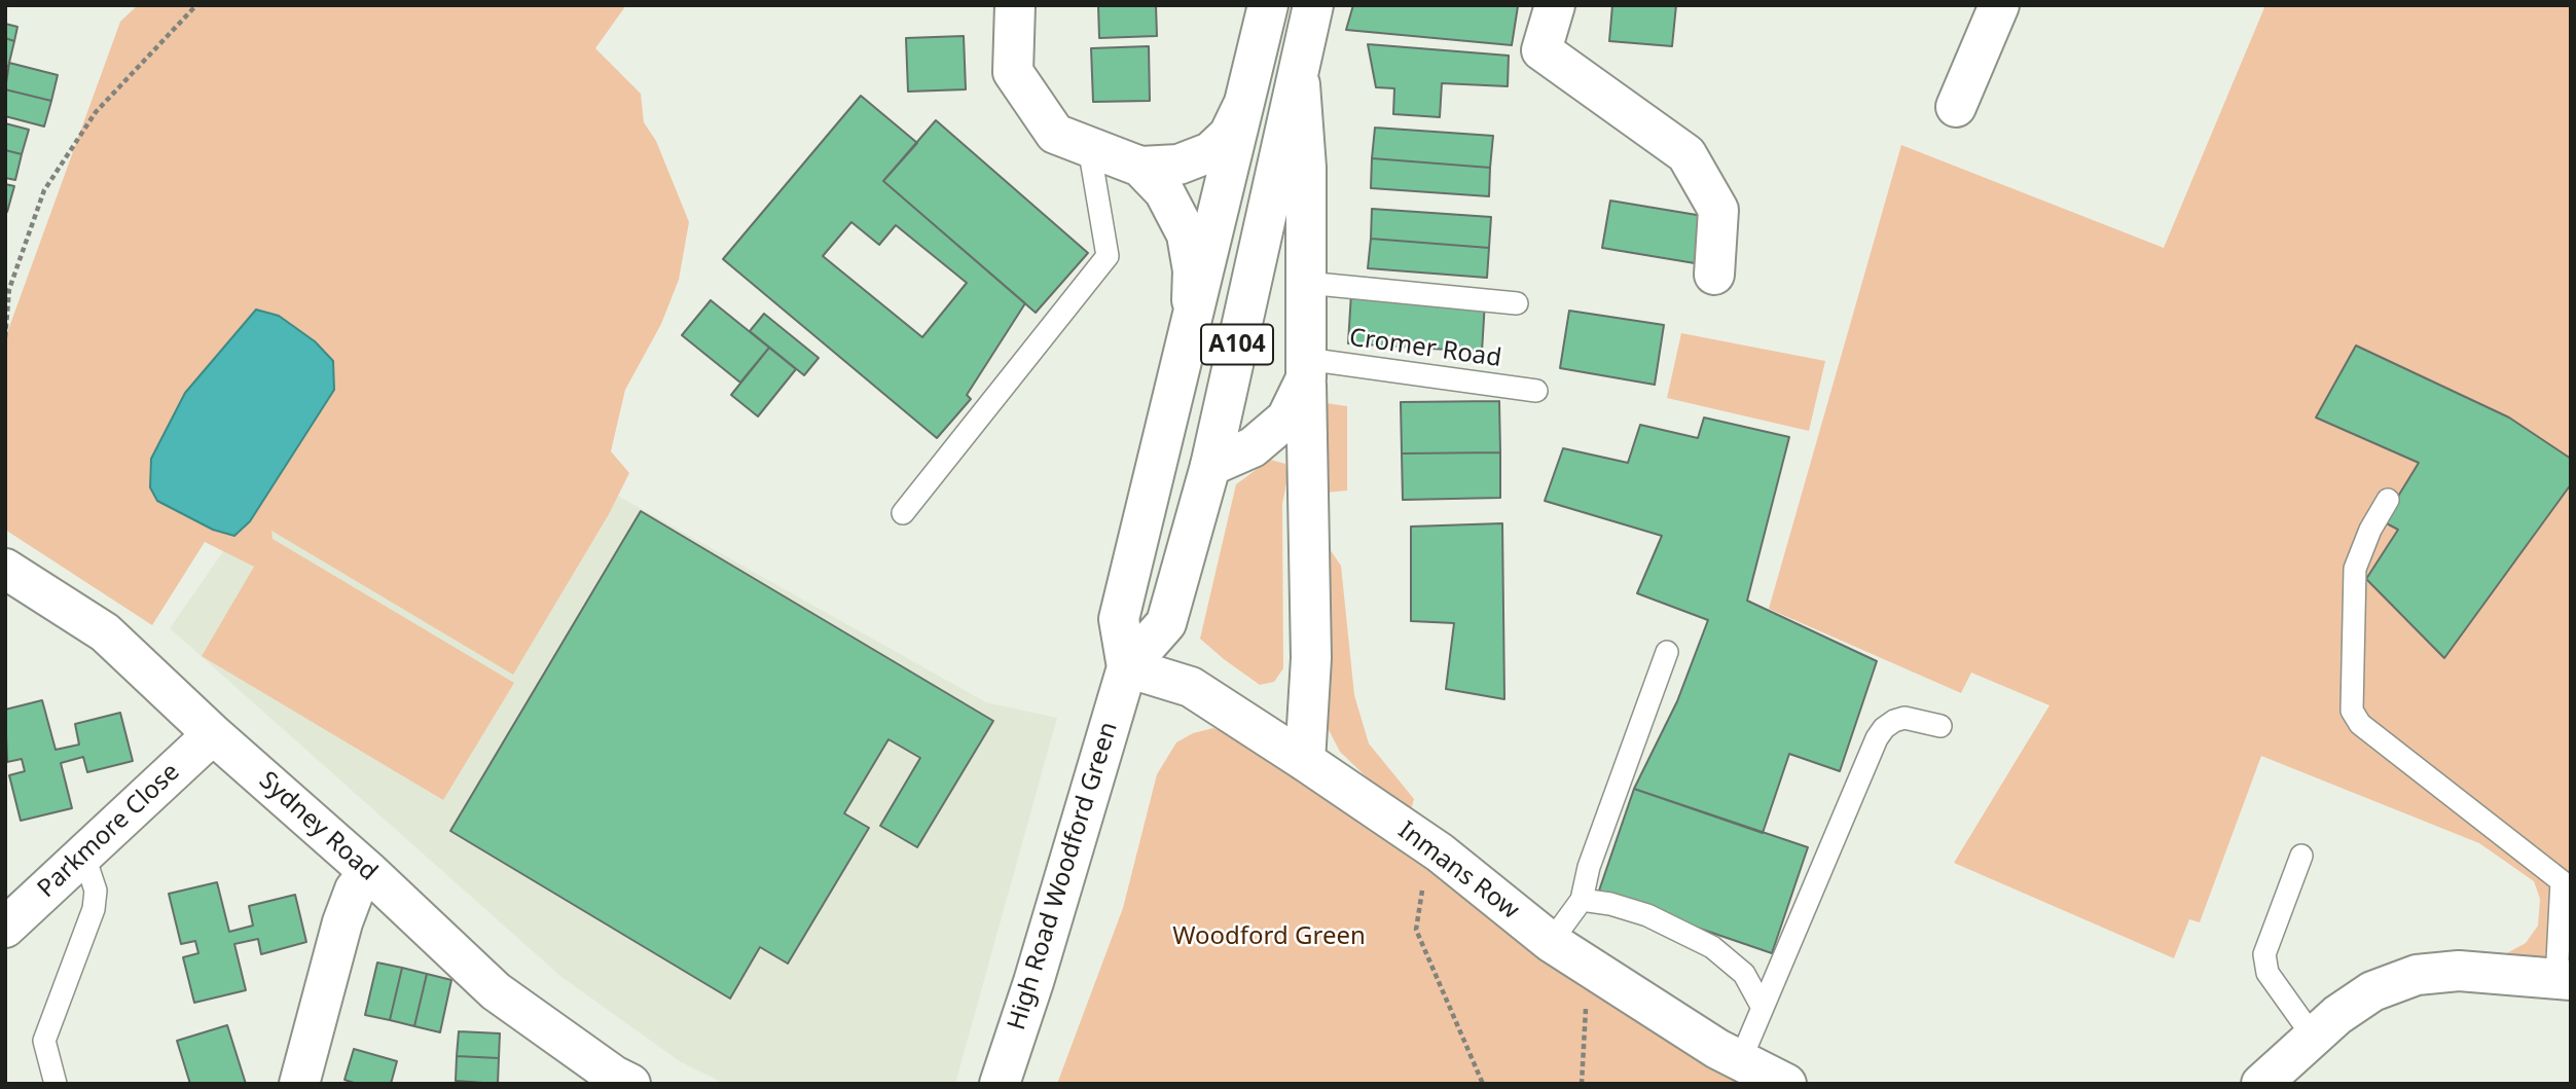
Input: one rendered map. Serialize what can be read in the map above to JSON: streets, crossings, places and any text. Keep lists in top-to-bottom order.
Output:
{
  "streets": {
    "street": [
      "A104",
      "Sydney Road",
      "Parkmore Close",
      "Inmans Row",
      "High Road Woodford Green"
    ],
    "lane": ["Cromer Road"]
  },
  "crossings": [
    ["Sydney Road", "Parkmore Close"],
    ["Inmans Row", "High Road Woodford Green"]
  ],
  "parks": ["Woodford Green"]
}
